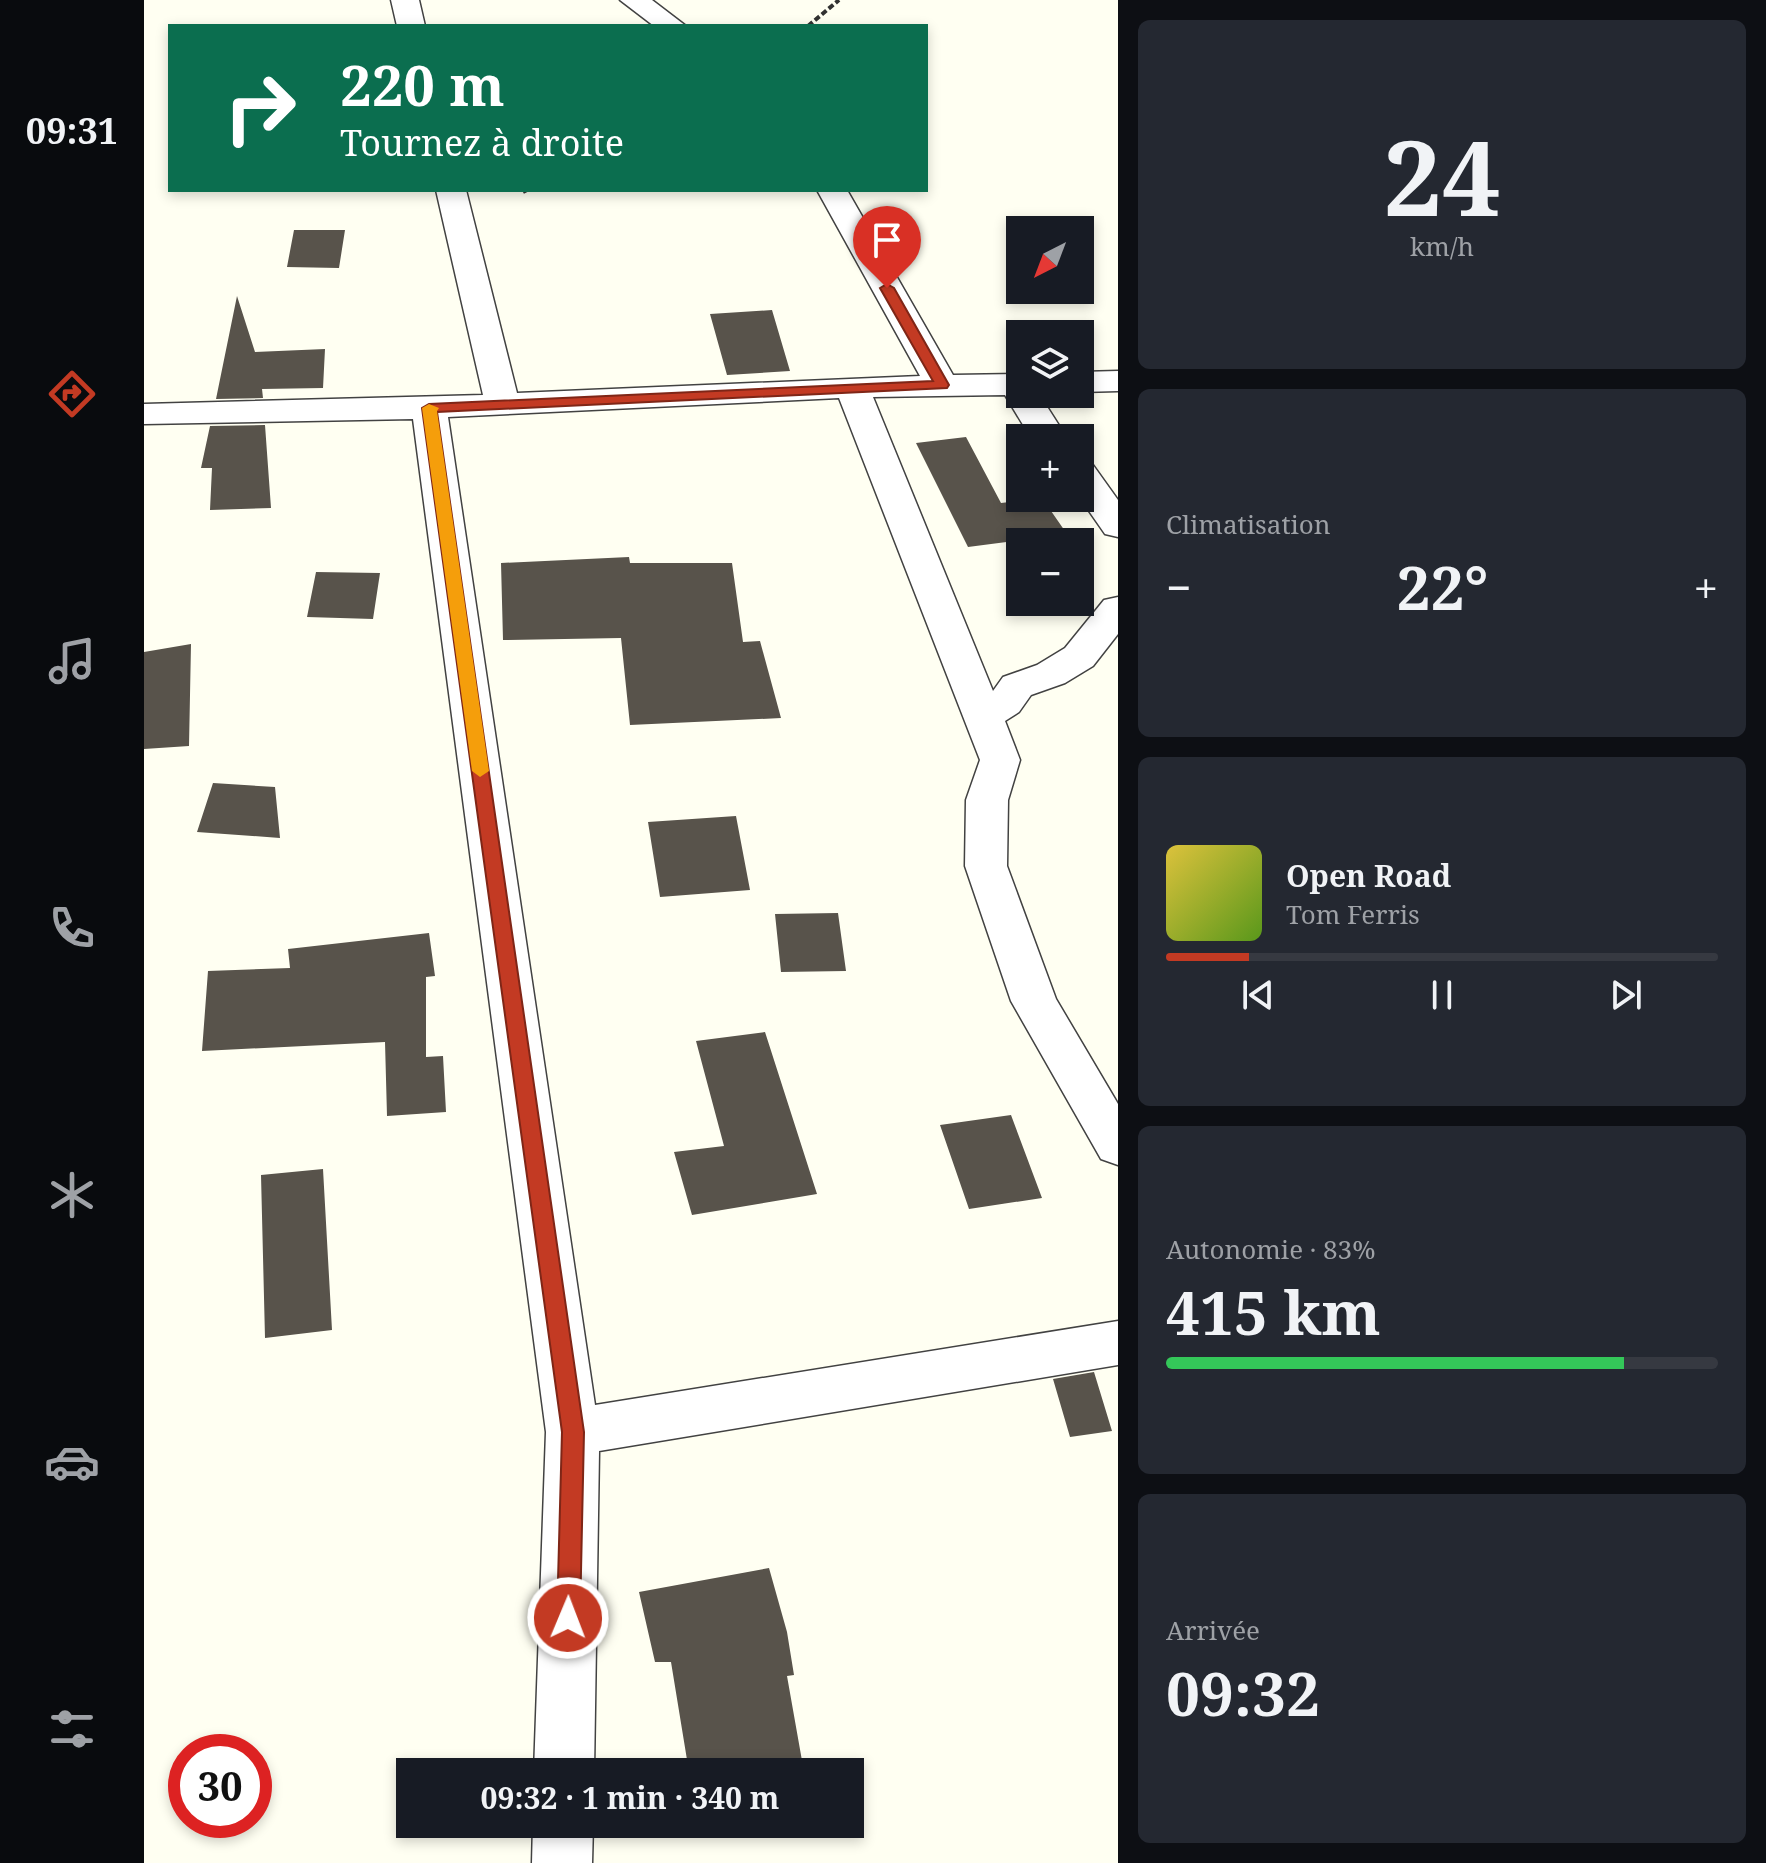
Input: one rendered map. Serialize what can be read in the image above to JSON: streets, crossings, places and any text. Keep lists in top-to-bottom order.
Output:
{
  "north": "bottom left",
  "page": {
    "tabs": "09:31",
    "tile": [
      ["24", "km/h"],
      "Climatisation",
      ["Autonomie · 83%", "415 km"],
      ["Arrivée", "09:32"]
    ],
    "turn": ["220 m", "Tournez à droite"],
    "map_buttons": ["+", "−"],
    "heat": ["−", "22°", "+"],
    "song": ["Open Road", "Tom Ferris"],
    "limit": "30",
    "trip": "09:32 · 1 min · 340 m"
  }
}
